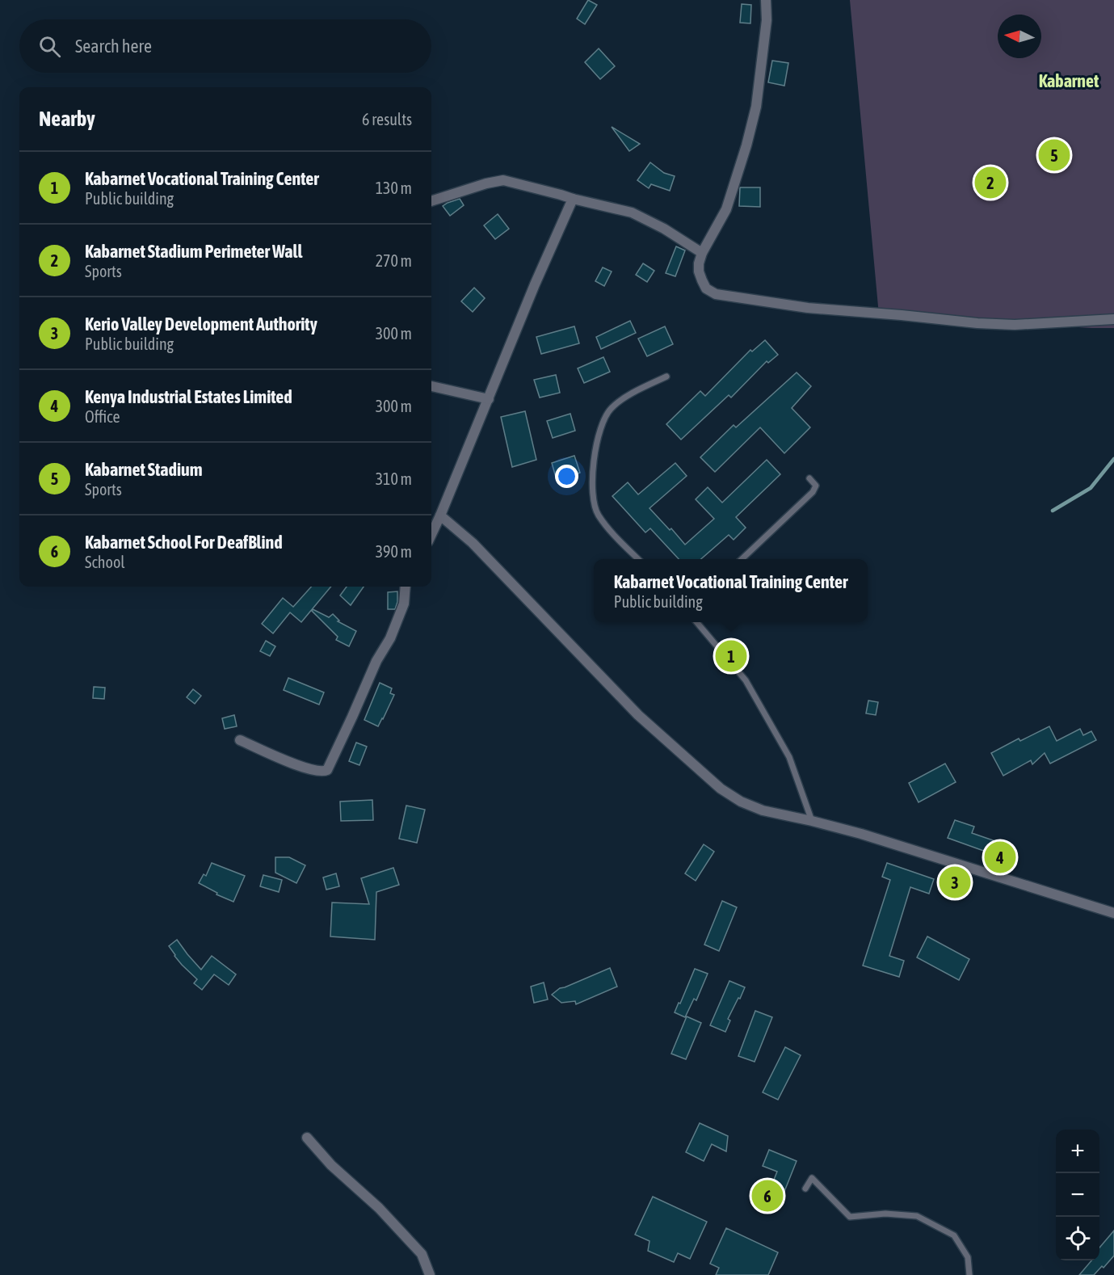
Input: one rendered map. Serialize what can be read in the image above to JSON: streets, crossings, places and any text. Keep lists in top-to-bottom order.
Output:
{
  "districts": ["Kabarnet"],
  "north": "left",
  "page": {
    "search": "Search here",
    "heading": ["Nearby", "6 results"],
    "pins": [
      "5",
      "2",
      "1",
      "4",
      "3",
      "6"
    ],
    "list": [
      {
        "mark": "1",
        "name": "Kabarnet Vocational Training Center",
        "note": "Public building",
        "value": "130 m"
      },
      {
        "mark": "2",
        "name": "Kabarnet Stadium Perimeter Wall",
        "note": "Sports",
        "value": "270 m"
      },
      {
        "mark": "3",
        "name": "Kerio Valley Development Authority",
        "note": "Public building",
        "value": "300 m"
      },
      {
        "mark": "4",
        "name": "Kenya Industrial Estates Limited",
        "note": "Office",
        "value": "300 m"
      },
      {
        "mark": "5",
        "name": "Kabarnet Stadium",
        "note": "Sports",
        "value": "310 m"
      },
      {
        "mark": "6",
        "name": "Kabarnet School For DeafBlind",
        "note": "School",
        "value": "390 m"
      }
    ],
    "popup": ["Kabarnet Vocational Training Center", "Public building"],
    "map_buttons": ["+", "−"]
  }
}
